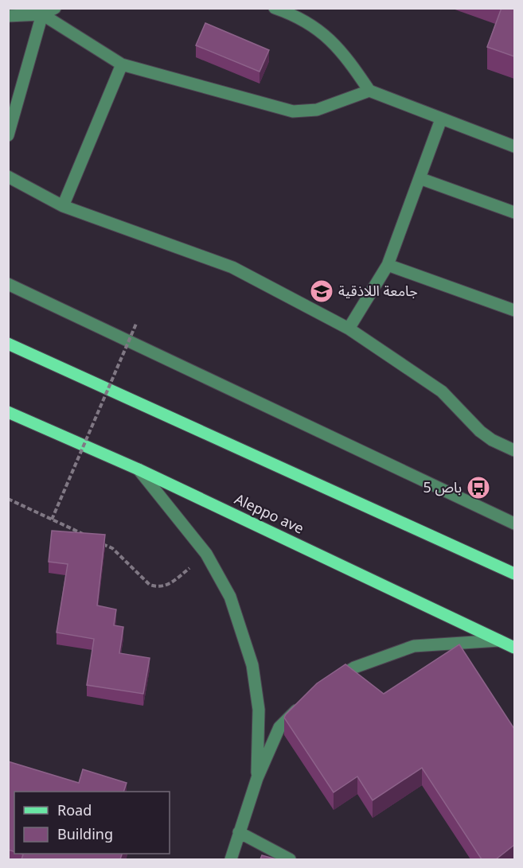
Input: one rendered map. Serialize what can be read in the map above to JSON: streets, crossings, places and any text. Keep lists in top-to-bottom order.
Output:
{
  "streets": {
    "main road": ["Aleppo ave"]
  },
  "places": {
    "school or university": ["جامعة اللاذقية"],
    "bus stop": ["باص 5"]
  },
  "legend": ["Road", "Building"]
}
